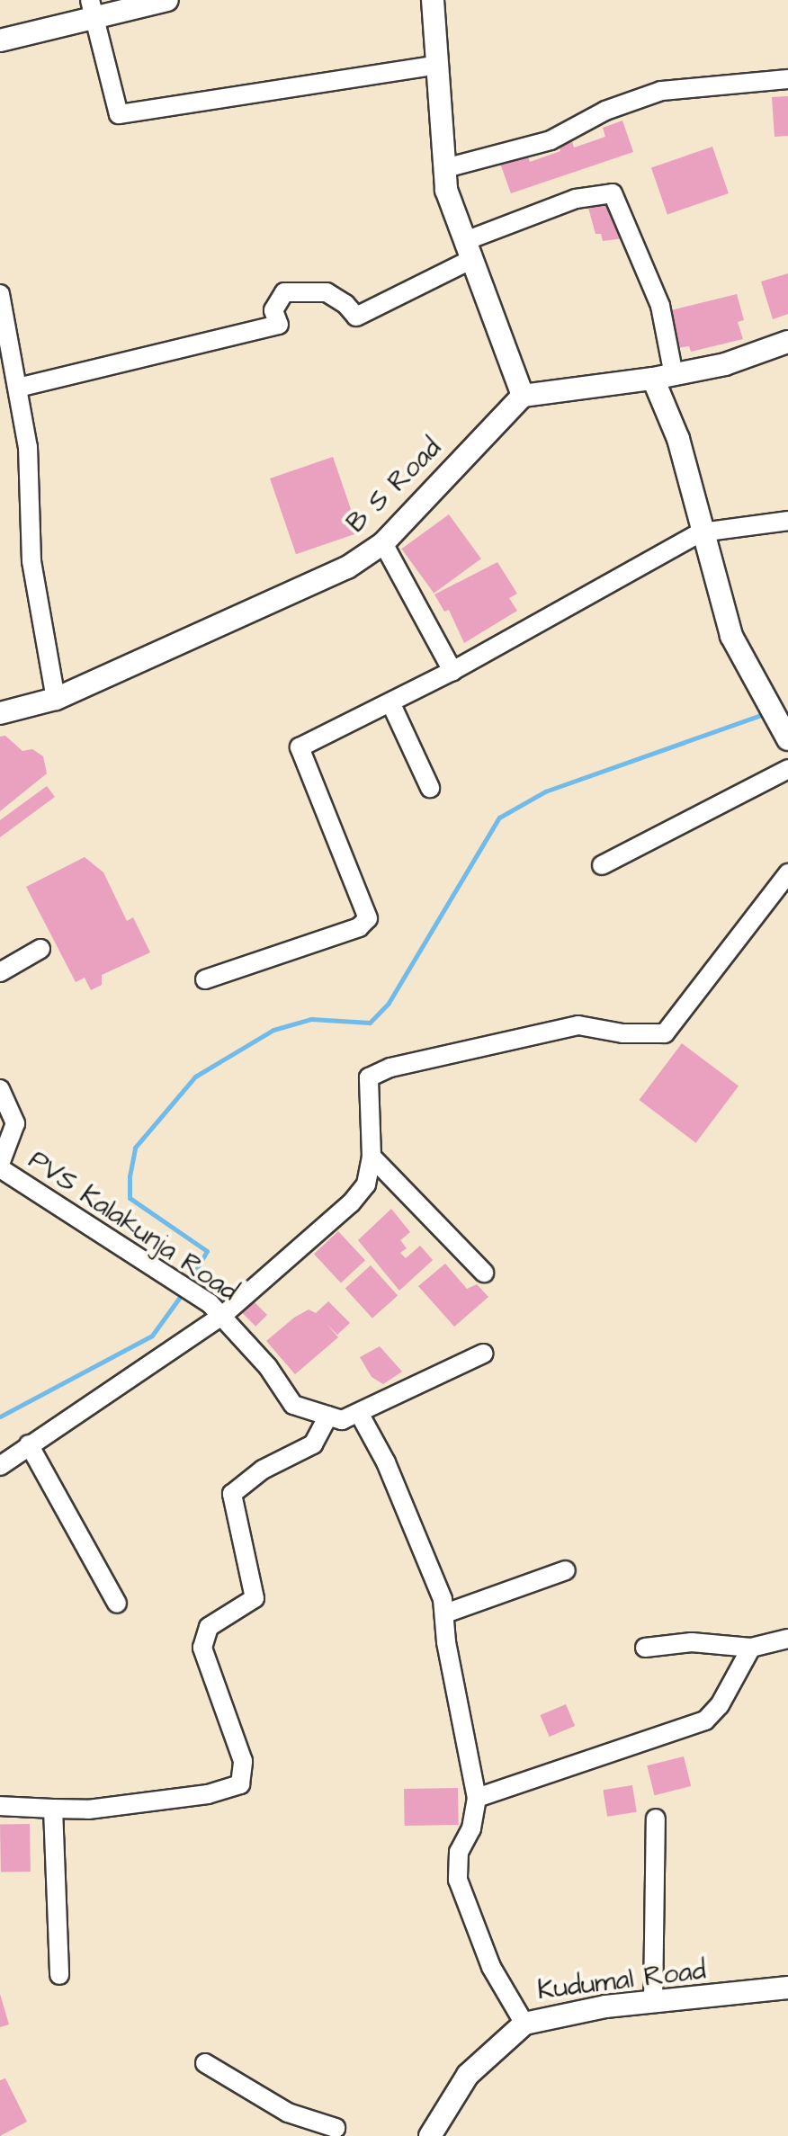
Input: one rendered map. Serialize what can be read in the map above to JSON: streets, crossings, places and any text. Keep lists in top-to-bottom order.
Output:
{
  "streets": {
    "street": ["B S Road", "PVS Kalakunja Road", "Kudumal Road"]
  }
}
